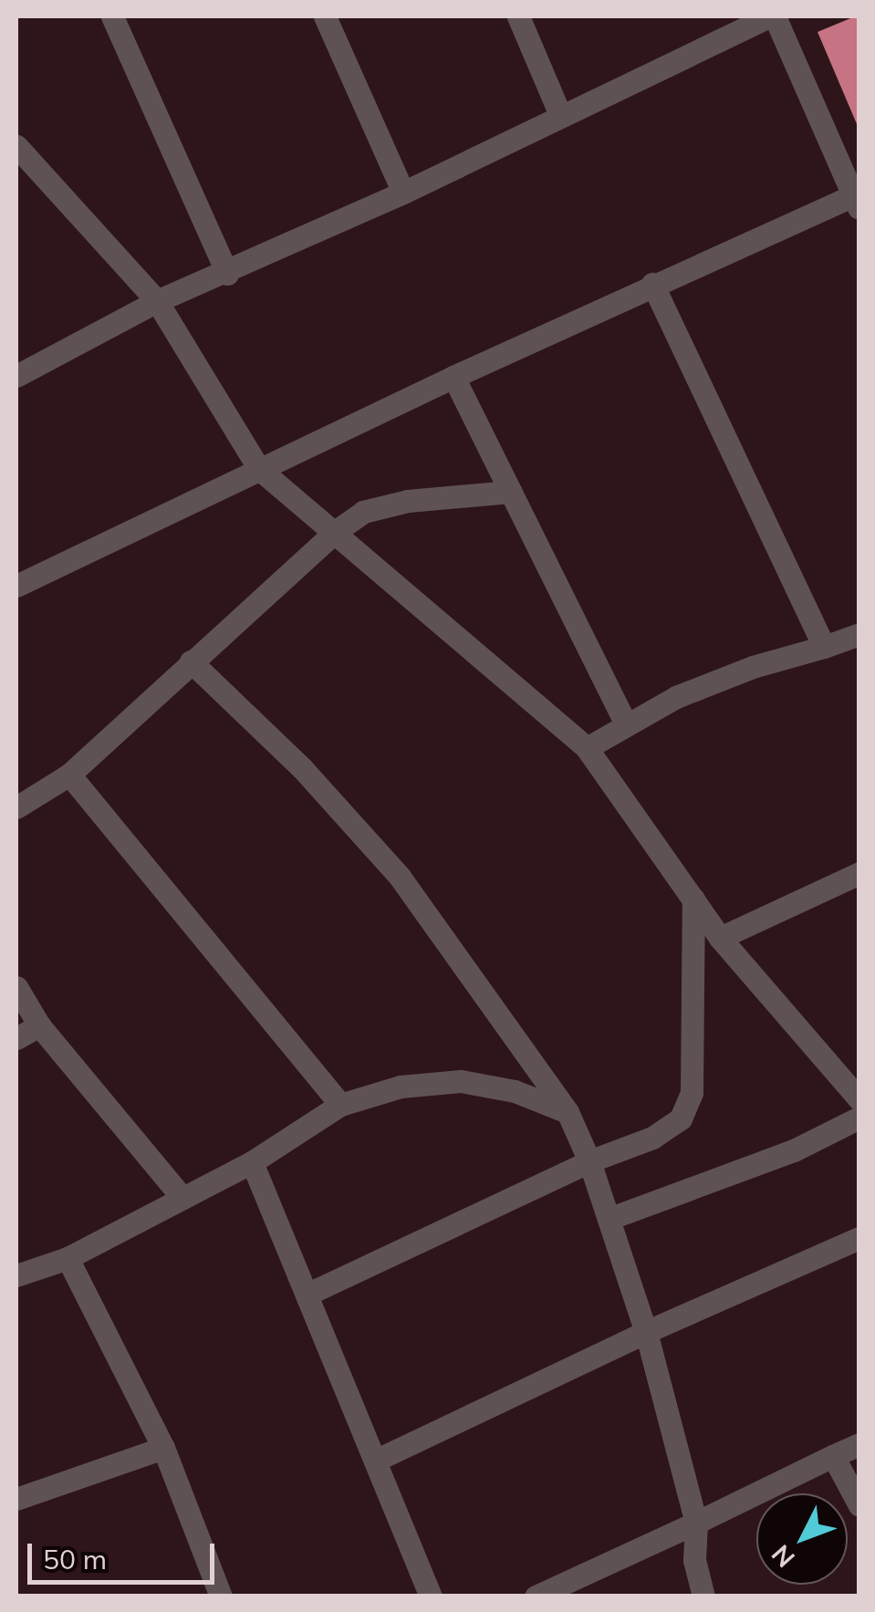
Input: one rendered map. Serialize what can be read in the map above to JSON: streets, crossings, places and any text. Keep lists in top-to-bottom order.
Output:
{
  "scale_bar": "50 m",
  "north": "bottom left"
}
